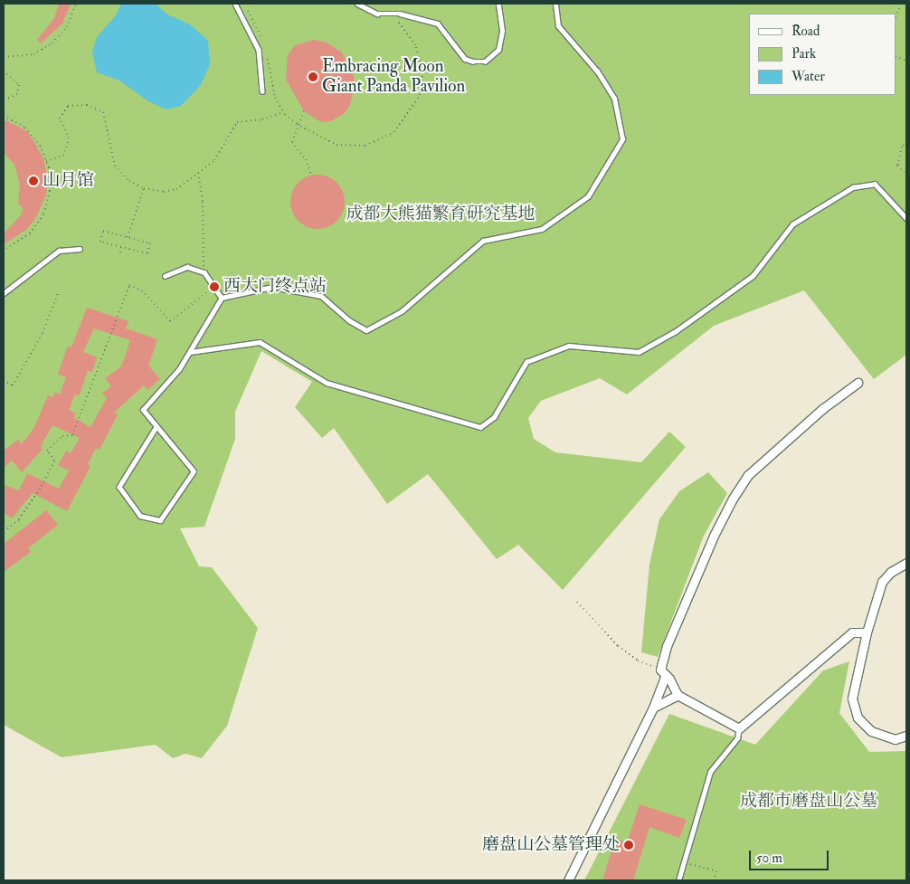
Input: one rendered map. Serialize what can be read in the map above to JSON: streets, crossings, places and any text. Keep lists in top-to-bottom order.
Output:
{
  "parks": ["成都大熊猫繁育研究基地", "成都市磨盘山公墓"],
  "places": [
    "Embracing Moon Giant Panda Pavilion",
    "山月馆",
    "西大门终点站",
    "磨盘山公墓管理处"
  ],
  "legend": ["Road", "Park", "Water"],
  "scale_bar": "50 m"
}
